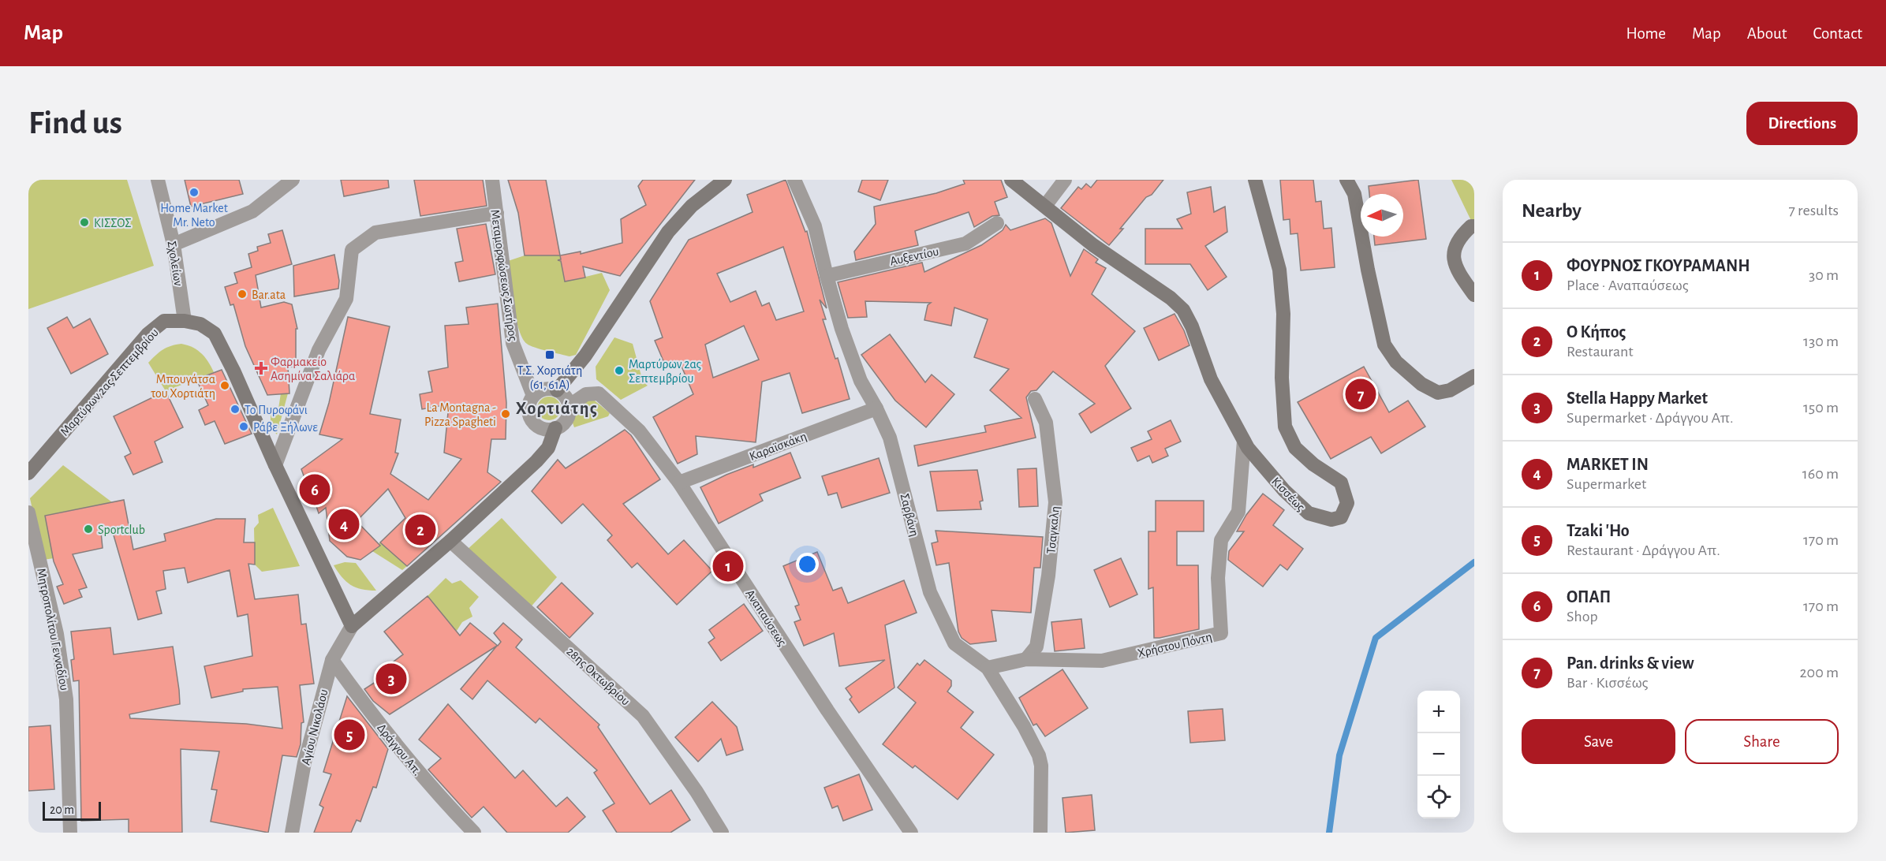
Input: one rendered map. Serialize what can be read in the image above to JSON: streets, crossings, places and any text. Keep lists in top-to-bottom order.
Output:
{
  "streets": {
    "street": [
      "Αυξεντίου",
      "Σχολείων",
      "Μεταμορφώσεως Σωτήρος",
      "Μαρτύρων 2ας Σεπτεμβρίου",
      "Καραϊσκάκη",
      "Κισσέως",
      "Σαρβάνη",
      "Τσαγκαλη",
      "Αναπαύσεως",
      "Μητροπολίτου Γενναδίου",
      "Χρήστου Πόντη",
      "28ης Οκτωβρίου",
      "Αγίου Νικολάου",
      "Δράγγου Απ."
    ]
  },
  "crossings": [
    ["Αυξεντίου", "Σαρβάνη"],
    ["Σχολείων", "Μαρτύρων 2ας Σεπτεμβρίου"],
    ["Μεταμορφώσεως Σωτήρος", "Αναπαύσεως"],
    ["Μαρτύρων 2ας Σεπτεμβρίου", "Αγίου Νικολάου"],
    ["Καραϊσκάκη", "Σαρβάνη"],
    ["Καραϊσκάκη", "Αναπαύσεως"],
    ["Κισσέως", "Χρήστου Πόντη"],
    ["Σαρβάνη", "Χρήστου Πόντη"],
    ["Τσαγκαλη", "Χρήστου Πόντη"],
    ["Αγίου Νικολάου", "Δράγγου Απ."]
  ],
  "districts": ["Χορτιάτης"],
  "places": {
    "other": [
      "Home Market Mr. Neto",
      "ΚΙΣΣΟΣ",
      "Bar.ata",
      "Μαρτύρων 2ας Σεπτεμβρίου",
      "Μπουγάτσα του Χορτιάτη",
      "Το Πυροφάνι",
      "La Montagna - Pizza Spagheti",
      "Ράβε Ξήλωνε",
      "Sportclub"
    ],
    "transit": ["Τ.Σ. Χορτιάτη (61, 61Α)"],
    "health": ["Φαρμακείο Ασημίνα Σαλιάρα"]
  },
  "scale_bar": "20 m",
  "north": "left",
  "page": {
    "header": "Map",
    "nav": [
      "Home",
      "Map",
      "About",
      "Contact"
    ],
    "buttons": [
      "Directions",
      ["Save", "Share"]
    ],
    "title": "Find us",
    "heading": ["Nearby", "7 results"],
    "list": [
      {
        "mark": "1",
        "name": "ΦΟΥΡΝΟΣ ΓΚΟΥΡΑΜΑΝΗ",
        "note": "Place · Αναπαύσεως",
        "value": "30 m"
      },
      {
        "mark": "2",
        "name": "Ο Κήπος",
        "note": "Restaurant",
        "value": "130 m"
      },
      {
        "mark": "3",
        "name": "Stella Happy Market",
        "note": "Supermarket · Δράγγου Απ.",
        "value": "150 m"
      },
      {
        "mark": "4",
        "name": "MARKET IN",
        "note": "Supermarket",
        "value": "160 m"
      },
      {
        "mark": "5",
        "name": "Tzaki 'Ho",
        "note": "Restaurant · Δράγγου Απ.",
        "value": "170 m"
      },
      {
        "mark": "6",
        "name": "ΟΠΑΠ",
        "note": "Shop",
        "value": "170 m"
      },
      {
        "mark": "7",
        "name": "Pan. drinks & view",
        "note": "Bar · Κισσέως",
        "value": "200 m"
      }
    ],
    "pins": [
      "7",
      "6",
      "4",
      "2",
      "1",
      "3",
      "5"
    ],
    "map_buttons": ["+", "−"],
    "scale": "20 m"
  }
}
